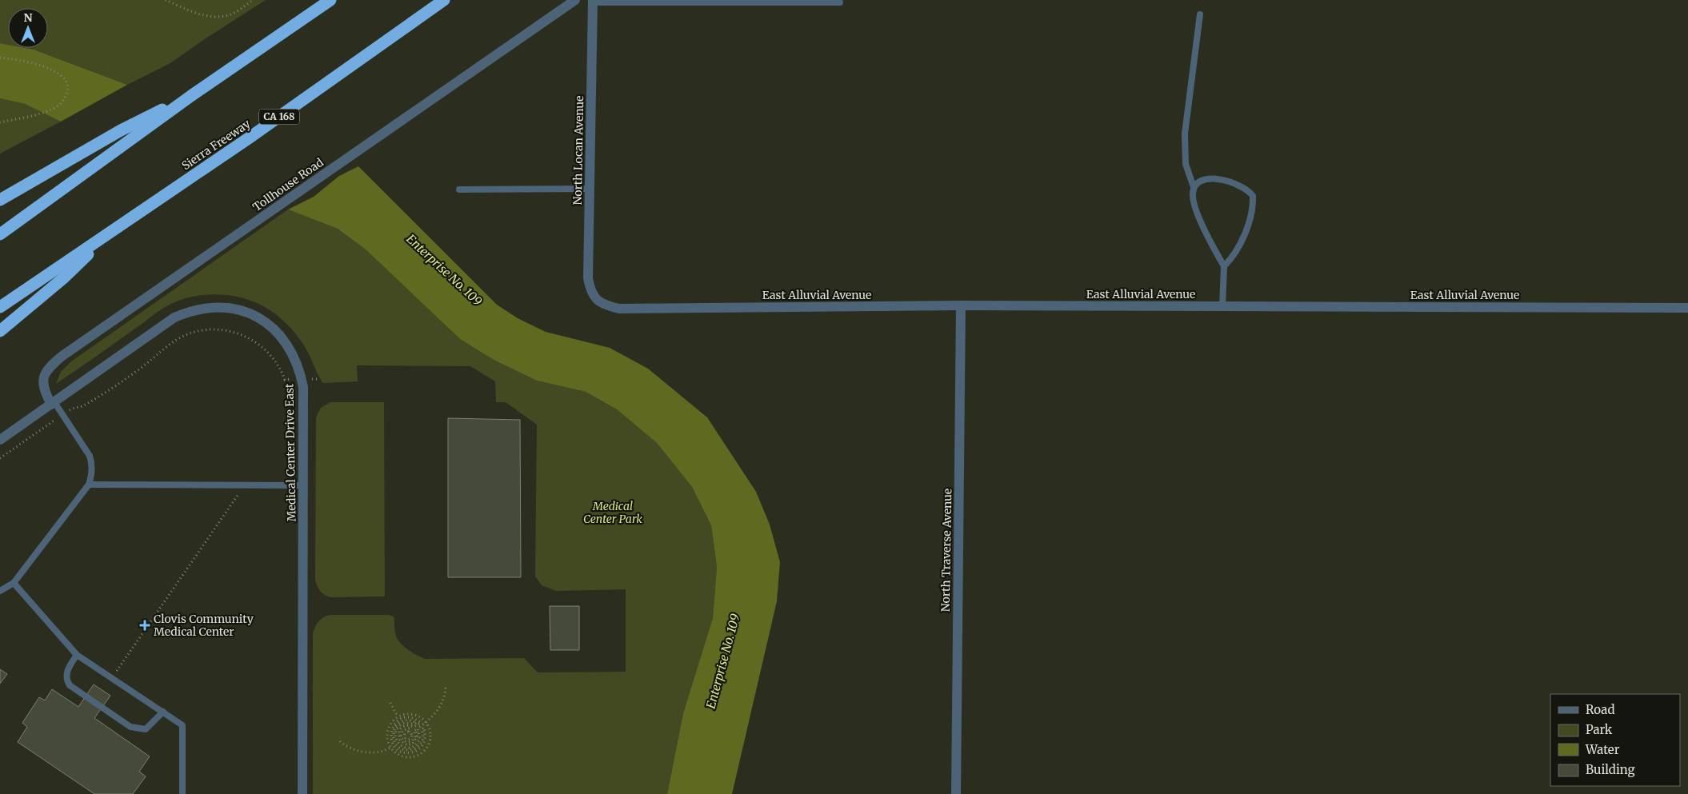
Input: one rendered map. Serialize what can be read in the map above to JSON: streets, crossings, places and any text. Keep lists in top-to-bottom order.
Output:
{
  "streets": {
    "highway": ["CA 168", "Sierra Freeway"],
    "street": [
      "North Locan Avenue",
      "Tollhouse Road",
      "East Alluvial Avenue",
      "Medical Center Drive East",
      "North Traverse Avenue"
    ]
  },
  "crossings": [
    ["North Locan Avenue", "East Alluvial Avenue"],
    ["Tollhouse Road", "Medical Center Drive East"],
    ["East Alluvial Avenue", "North Traverse Avenue"]
  ],
  "water": ["Enterprise No. 109"],
  "parks": ["Medical Center Park"],
  "places": {
    "health": ["Clovis Community Medical Center"]
  },
  "legend": [
    "Road",
    "Park",
    "Water",
    "Building"
  ],
  "north": "top"
}
